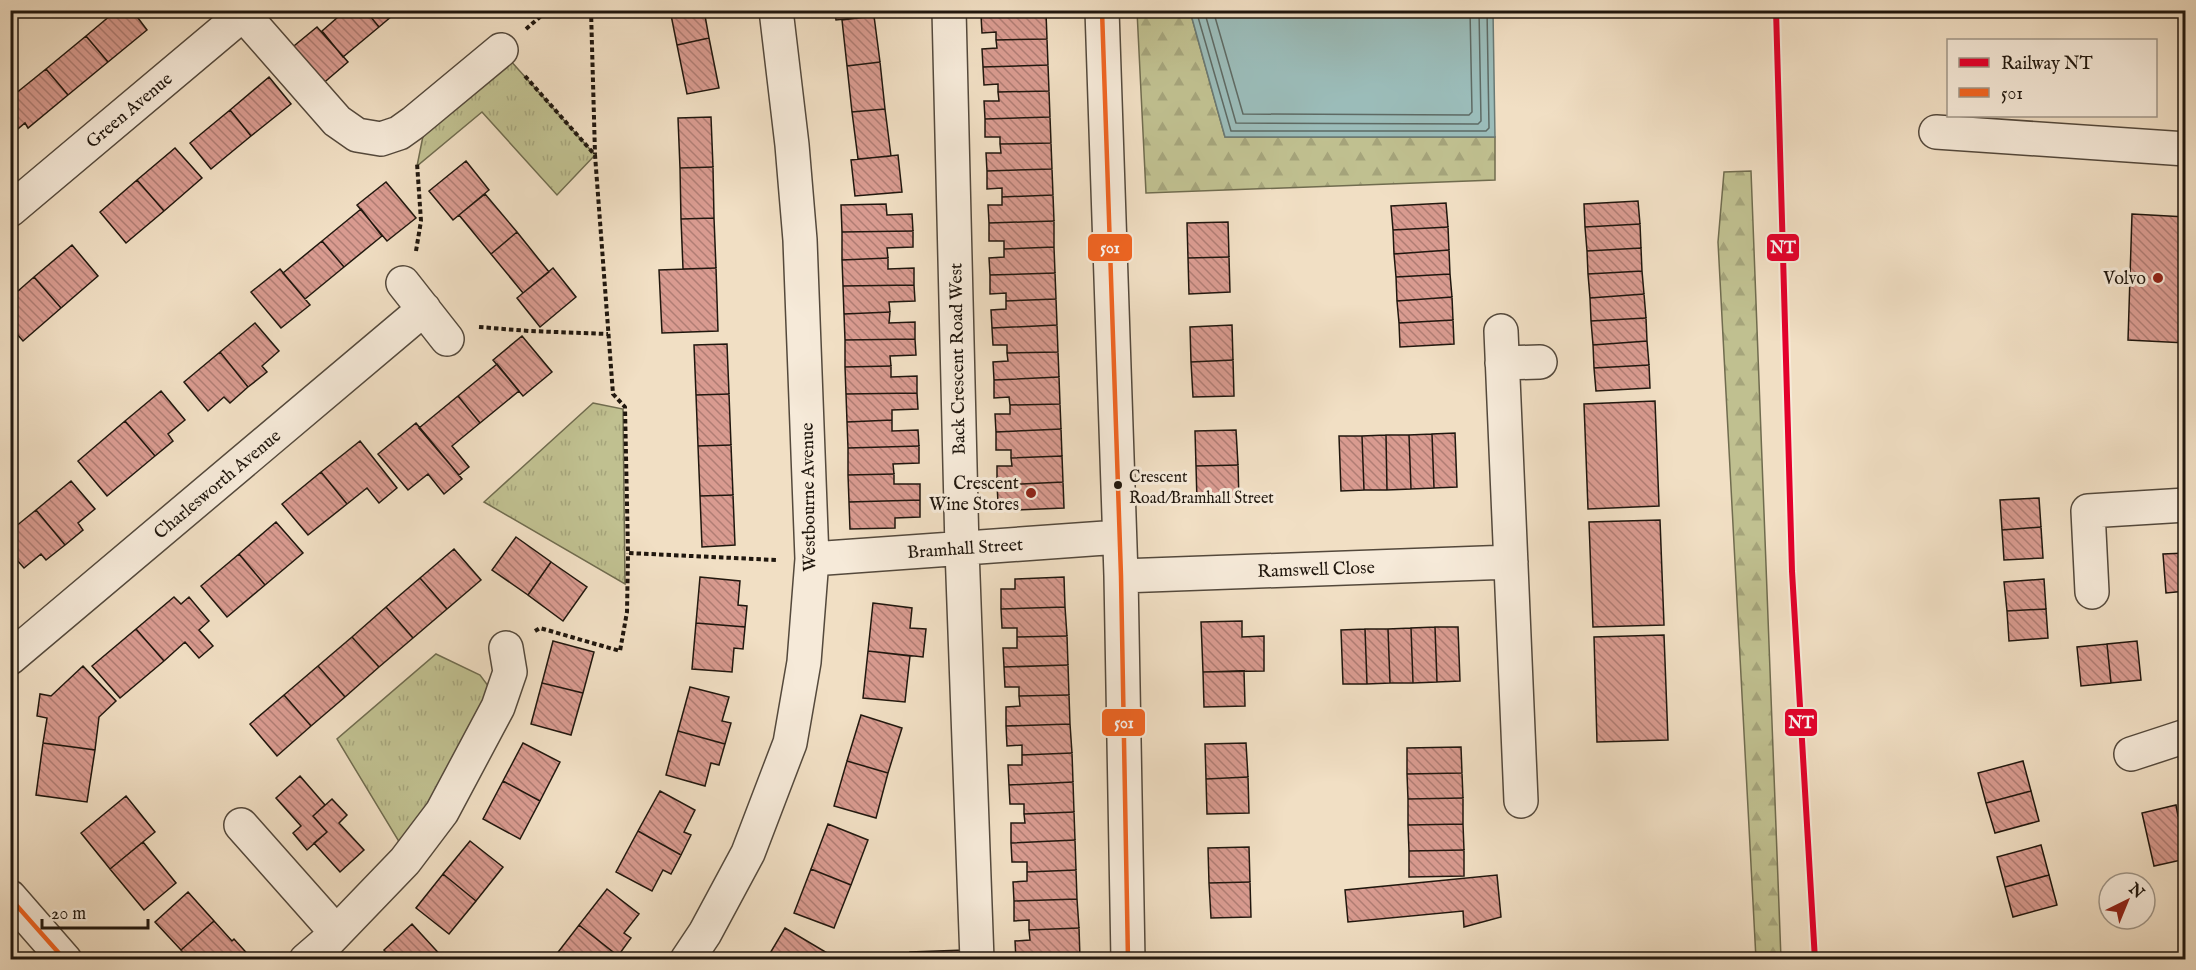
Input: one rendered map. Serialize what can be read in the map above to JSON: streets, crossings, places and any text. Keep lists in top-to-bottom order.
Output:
{
  "streets": {
    "street": [
      "Green Avenue",
      "Back Crescent Road West",
      "Charlesworth Avenue",
      "Westbourne Avenue",
      "Bramhall Street",
      "Ramswell Close"
    ]
  },
  "crossings": [
    ["Back Crescent Road West", "Bramhall Street"],
    ["Westbourne Avenue", "Bramhall Street"]
  ],
  "places": ["Volvo", "Crescent Road/Bramhall Street", "Crescent Wine Stores"],
  "lines": ["rail line NT", "transit line 501"],
  "legend": ["Railway NT", "501"],
  "scale_bar": "20 m",
  "north": "top right"
}
